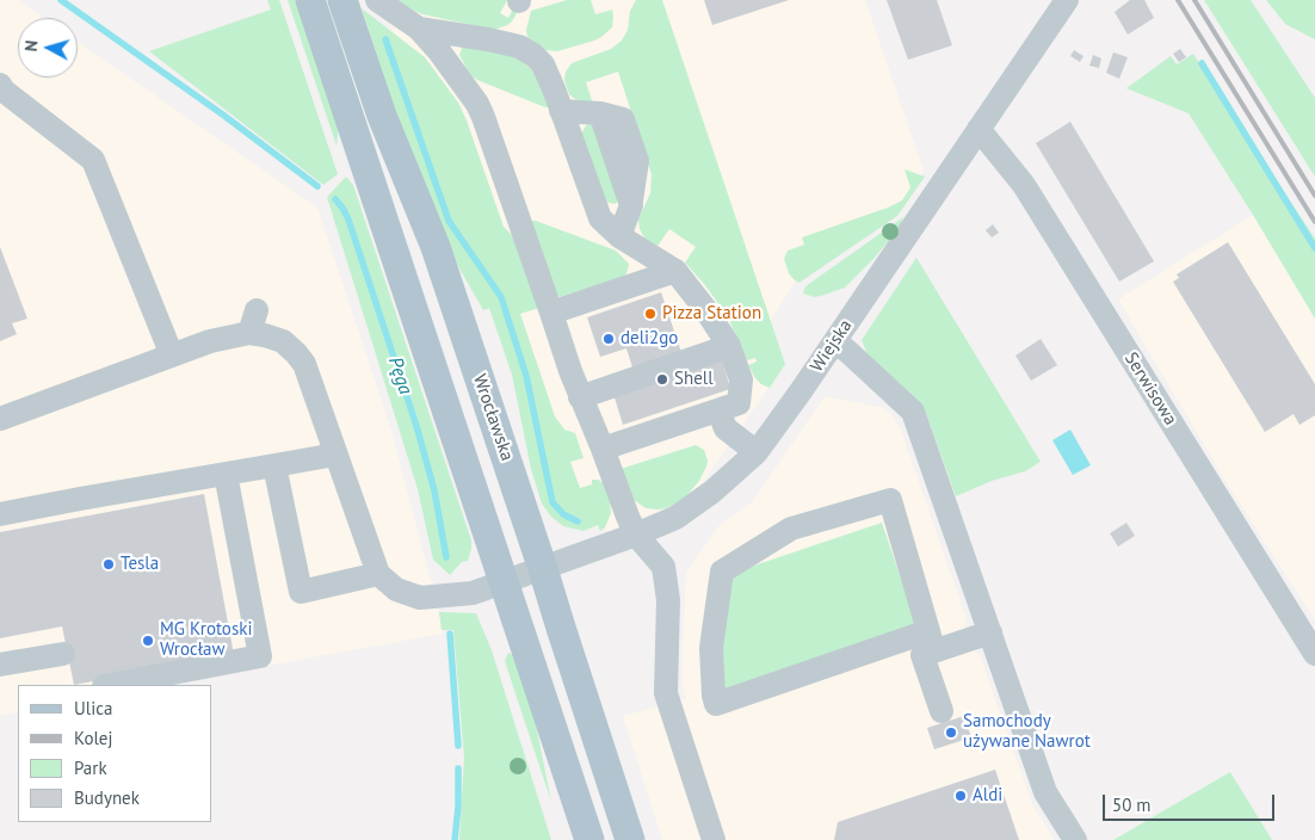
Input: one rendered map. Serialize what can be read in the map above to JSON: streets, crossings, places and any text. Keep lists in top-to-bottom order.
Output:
{
  "streets": {
    "main road": ["Wrocławska"],
    "street": ["Wiejska", "Serwisowa"]
  },
  "crossings": [
    ["Wiejska", "Serwisowa"],
    ["Wiejska", "Wrocławska"]
  ],
  "water": ["Pęga"],
  "places": [
    "Pizza Station",
    "deli2go",
    "Shell",
    "Tesla",
    "MG Krotoski Wrocław",
    "Samochody używane Nawrot",
    "Aldi"
  ],
  "legend": [
    "Ulica",
    "Kolej",
    "Park",
    "Budynek"
  ],
  "scale_bar": "50 m",
  "north": "left"
}
